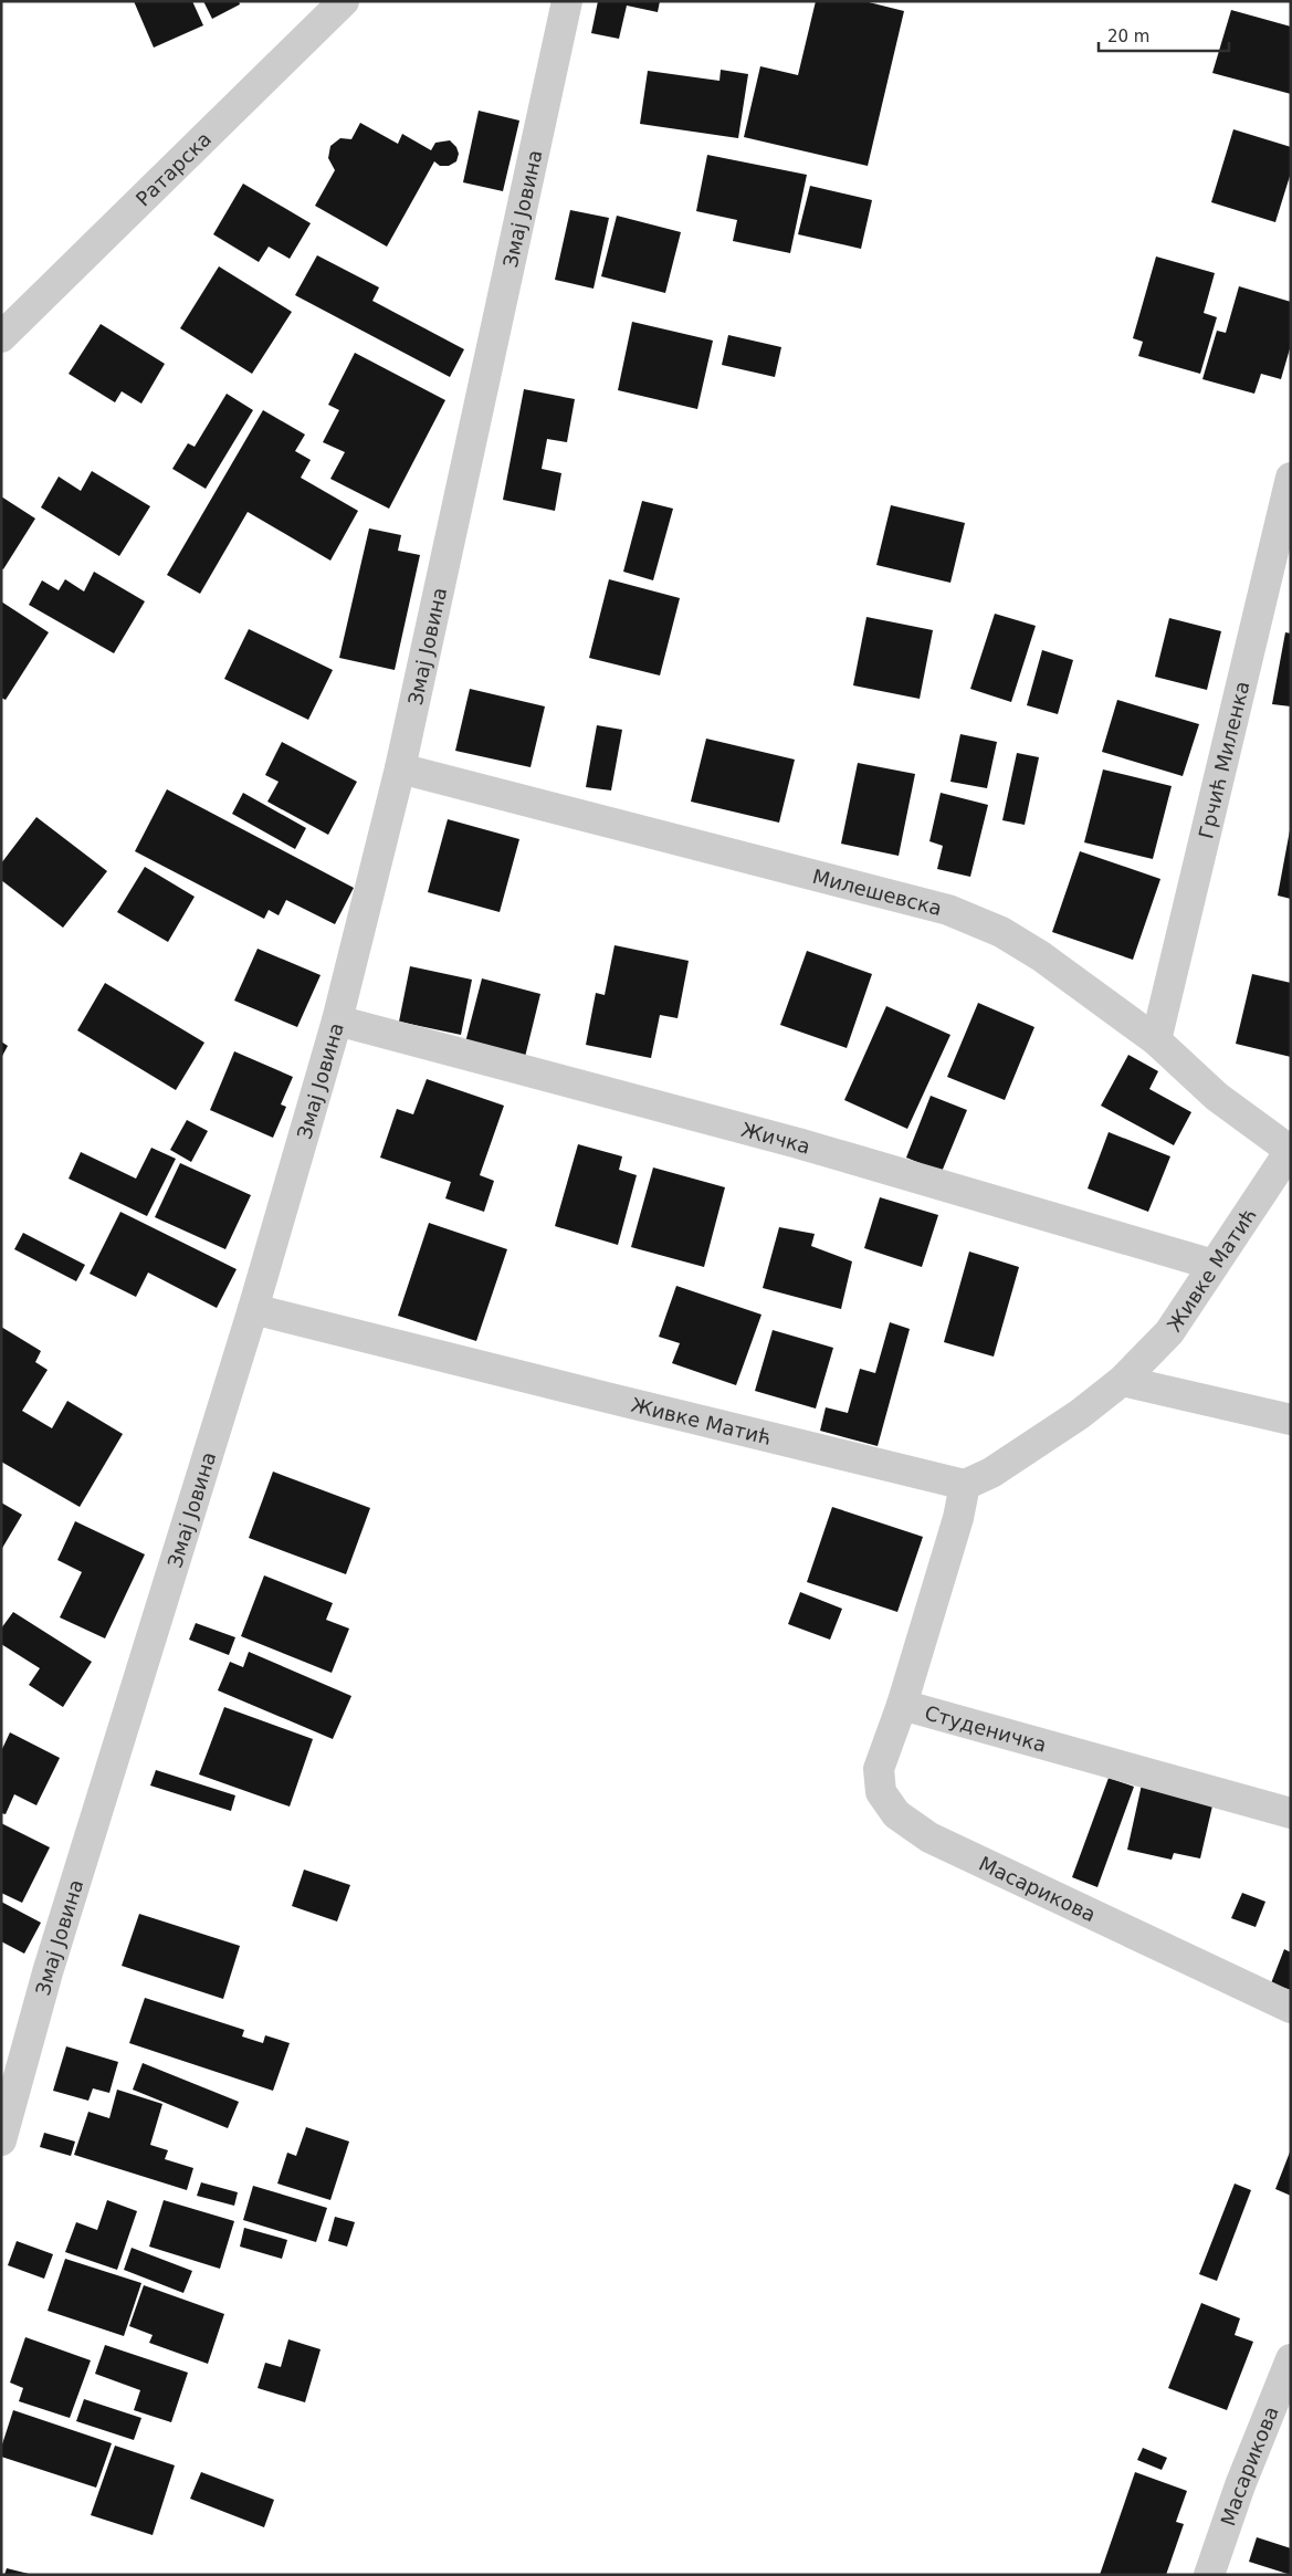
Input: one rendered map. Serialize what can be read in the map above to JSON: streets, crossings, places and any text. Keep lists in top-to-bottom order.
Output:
{
  "streets": {
    "street": [
      "Ратарска",
      "Змај Јовина",
      "Грчић Миленка",
      "Милешевска",
      "Жичка",
      "Живке Матић",
      "Студеничка",
      "Масарикова"
    ]
  },
  "crossings": [
    ["Змај Јовина", "Милешевска"],
    ["Змај Јовина", "Жичка"],
    ["Змај Јовина", "Живке Матић"],
    ["Грчић Миленка", "Милешевска"],
    ["Милешевска", "Живке Матић"],
    ["Жичка", "Живке Матић"],
    ["Живке Матић", "Студеничка"],
    ["Студеничка", "Масарикова"]
  ],
  "scale_bar": "20 m"
}
